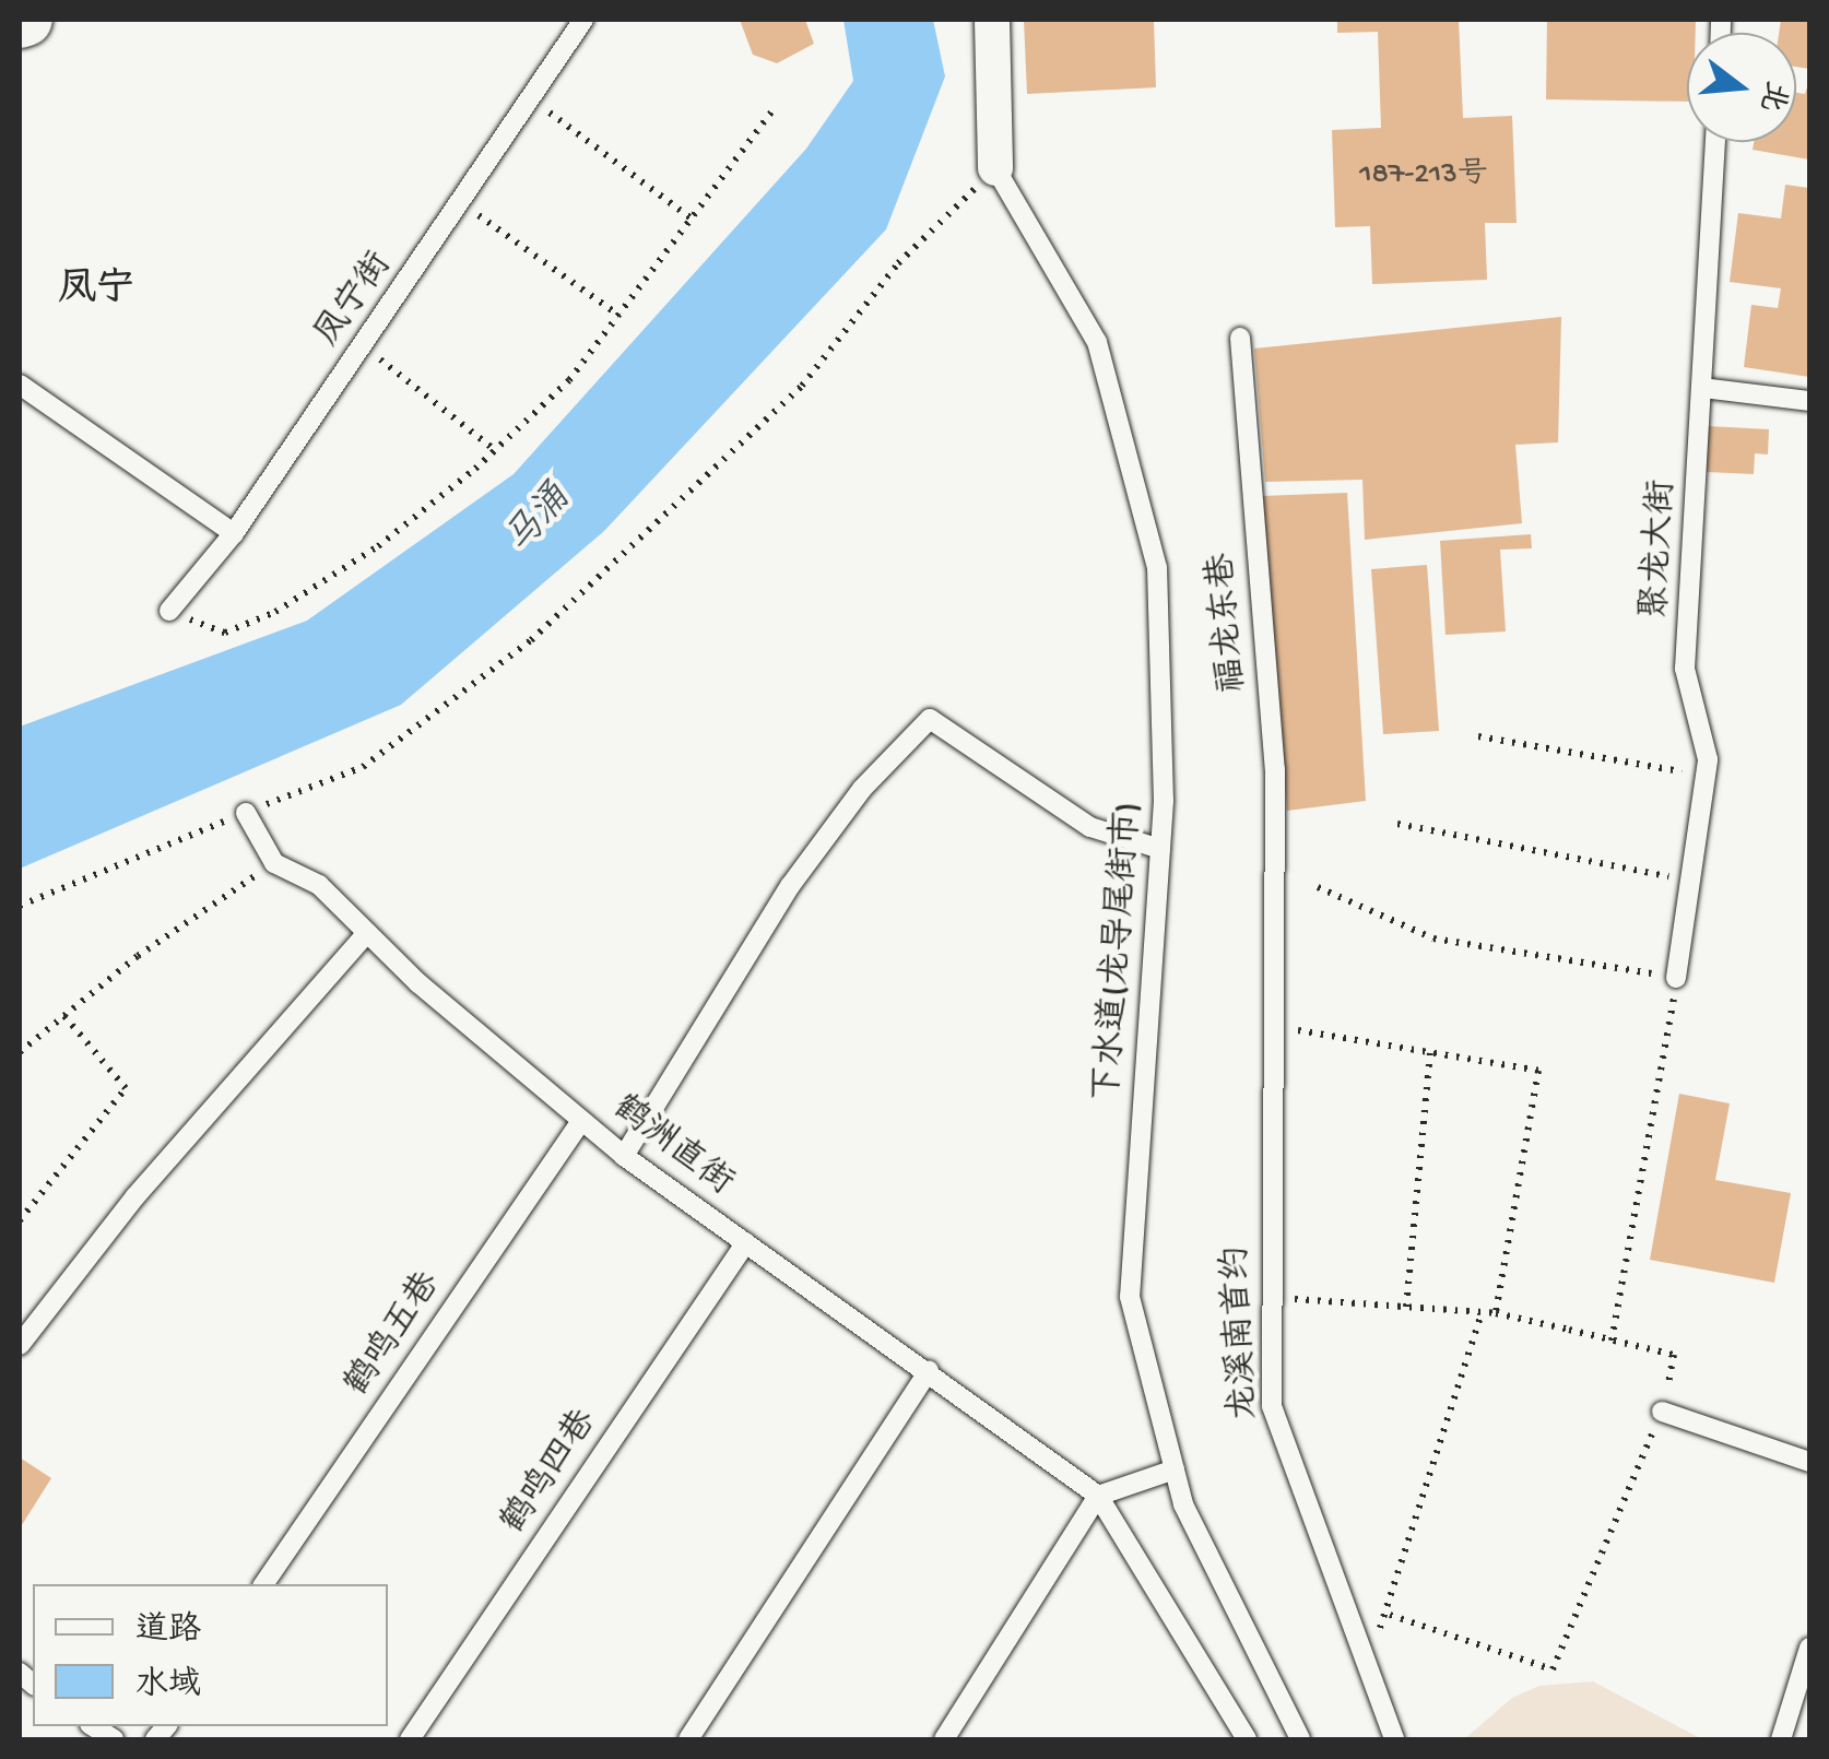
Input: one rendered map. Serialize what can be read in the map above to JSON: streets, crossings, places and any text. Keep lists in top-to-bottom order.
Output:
{
  "streets": {
    "lane": [
      "凤宁街",
      "聚龙大街",
      "福龙东巷",
      "下水道(龙导尾街市)",
      "鹤洲直街",
      "龙溪南首约",
      "鹤鸣五巷",
      "鹤鸣四巷"
    ]
  },
  "crossings": [
    ["福龙东巷", "龙溪南首约"],
    ["鹤洲直街", "鹤鸣五巷"],
    ["鹤洲直街", "鹤鸣四巷"]
  ],
  "districts": ["凤宁"],
  "water": ["马涌"],
  "house_numbers": ["187-213号"],
  "legend": ["道路", "水域"],
  "north": "right"
}
